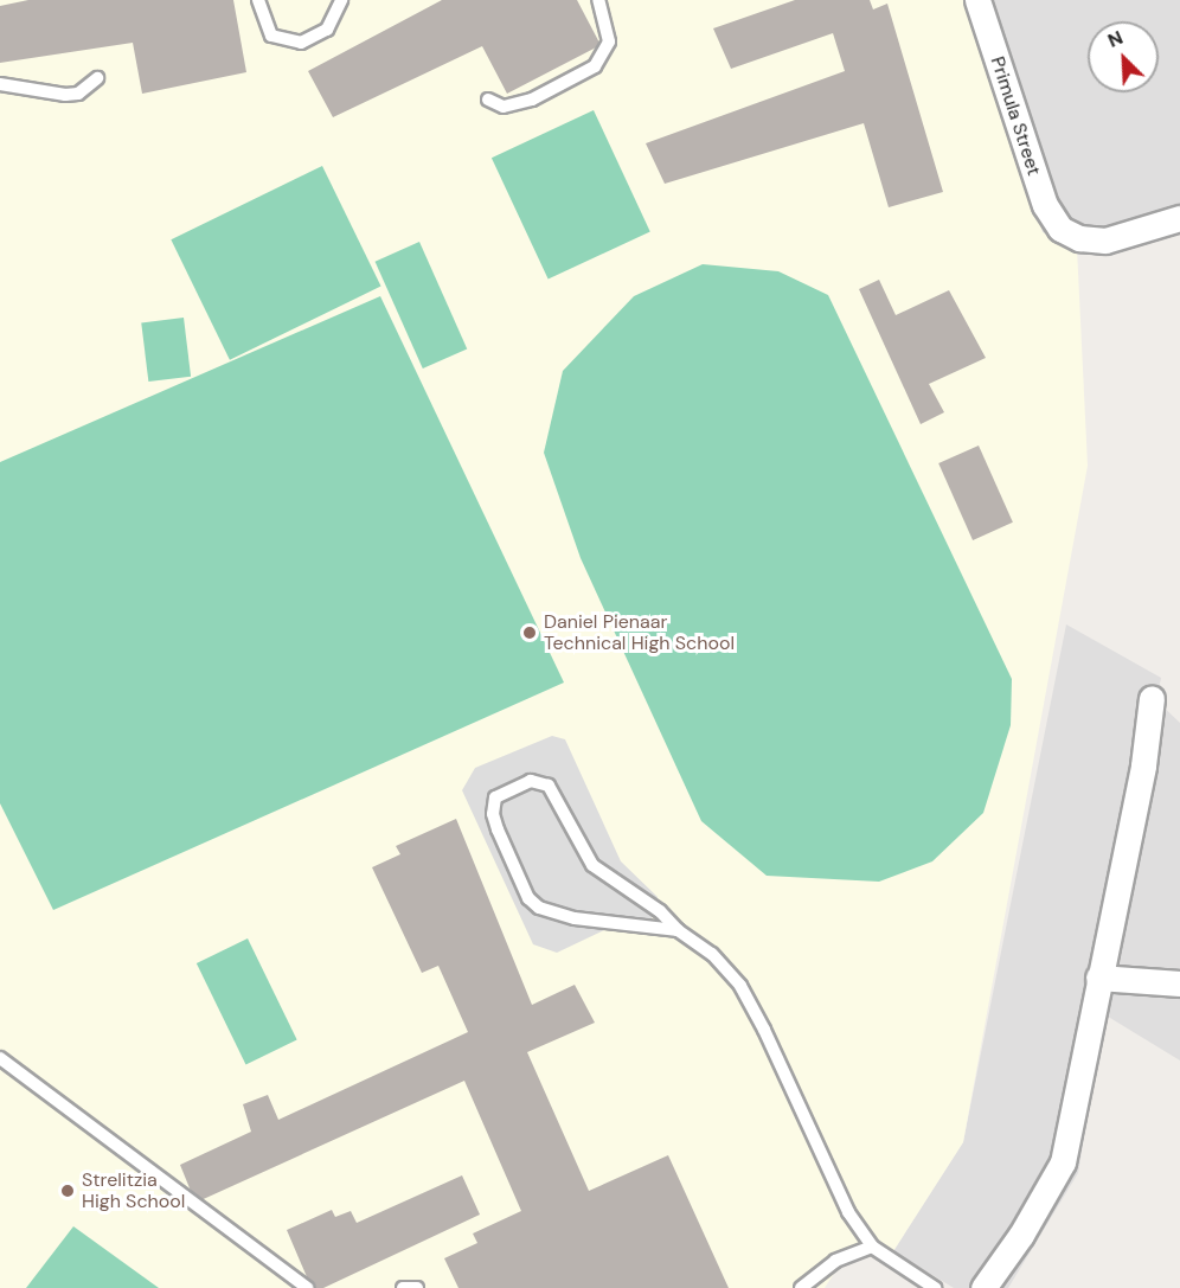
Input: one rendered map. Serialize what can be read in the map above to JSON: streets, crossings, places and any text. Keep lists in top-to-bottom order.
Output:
{
  "streets": {
    "street": ["Primula Street"]
  },
  "places": ["Daniel Pienaar Technical High School", "Strelitzia High School"],
  "north": "top left"
}
